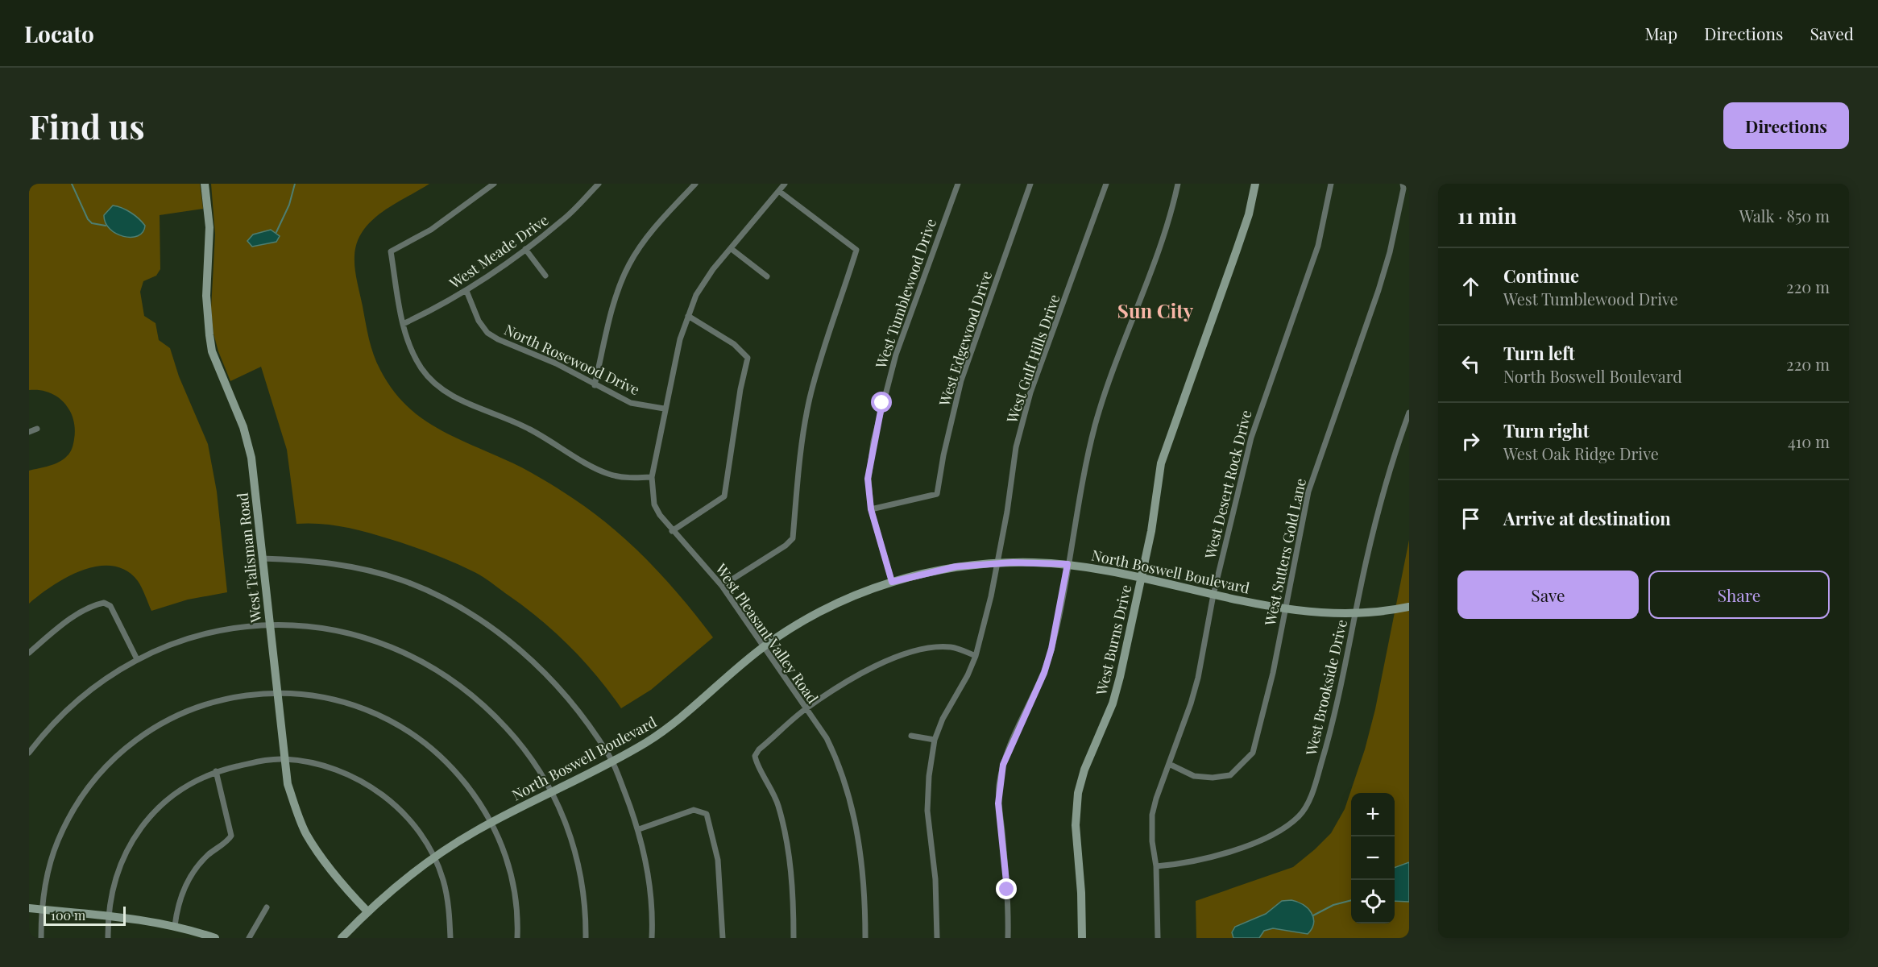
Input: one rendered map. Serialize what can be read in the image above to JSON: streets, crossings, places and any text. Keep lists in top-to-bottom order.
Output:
{
  "streets": {
    "street": [
      "West Meade Drive",
      "West Tumblewood Drive",
      "West Edgewood Drive",
      "West Gulf Hills Drive",
      "North Rosewood Drive",
      "West Desert Rock Drive",
      "West Sutters Gold Lane",
      "West Talisman Road",
      "North Boswell Boulevard",
      "West Pleasant Valley Road",
      "West Burns Drive",
      "West Brookside Drive"
    ]
  },
  "crossings": [
    ["West Meade Drive", "North Rosewood Drive"],
    ["West Tumblewood Drive", "West Edgewood Drive"],
    ["West Tumblewood Drive", "North Boswell Boulevard"],
    ["West Gulf Hills Drive", "North Boswell Boulevard"],
    ["North Rosewood Drive", "West Pleasant Valley Road"],
    ["West Desert Rock Drive", "West Sutters Gold Lane"],
    ["West Desert Rock Drive", "North Boswell Boulevard"],
    ["West Desert Rock Drive", "West Brookside Drive"],
    ["West Sutters Gold Lane", "North Boswell Boulevard"],
    ["West Talisman Road", "North Boswell Boulevard"],
    ["North Boswell Boulevard", "West Pleasant Valley Road"],
    ["North Boswell Boulevard", "West Burns Drive"],
    ["North Boswell Boulevard", "West Brookside Drive"]
  ],
  "districts": ["Sun City"],
  "scale_bar": "100 m",
  "page": {
    "header": "Locato",
    "nav": ["Map", "Directions", "Saved"],
    "buttons": [
      "Directions",
      ["Save", "Share"]
    ],
    "title": "Find us",
    "heading": ["11 min", "Walk · 850 m"],
    "list": [
      ["Continue", "West Tumblewood Drive", "220 m"],
      ["Turn left", "North Boswell Boulevard", "220 m"],
      ["Turn right", "West Oak Ridge Drive", "410 m"],
      "Arrive at destination"
    ],
    "map_buttons": ["+", "−"],
    "scale": "100 m"
  }
}
